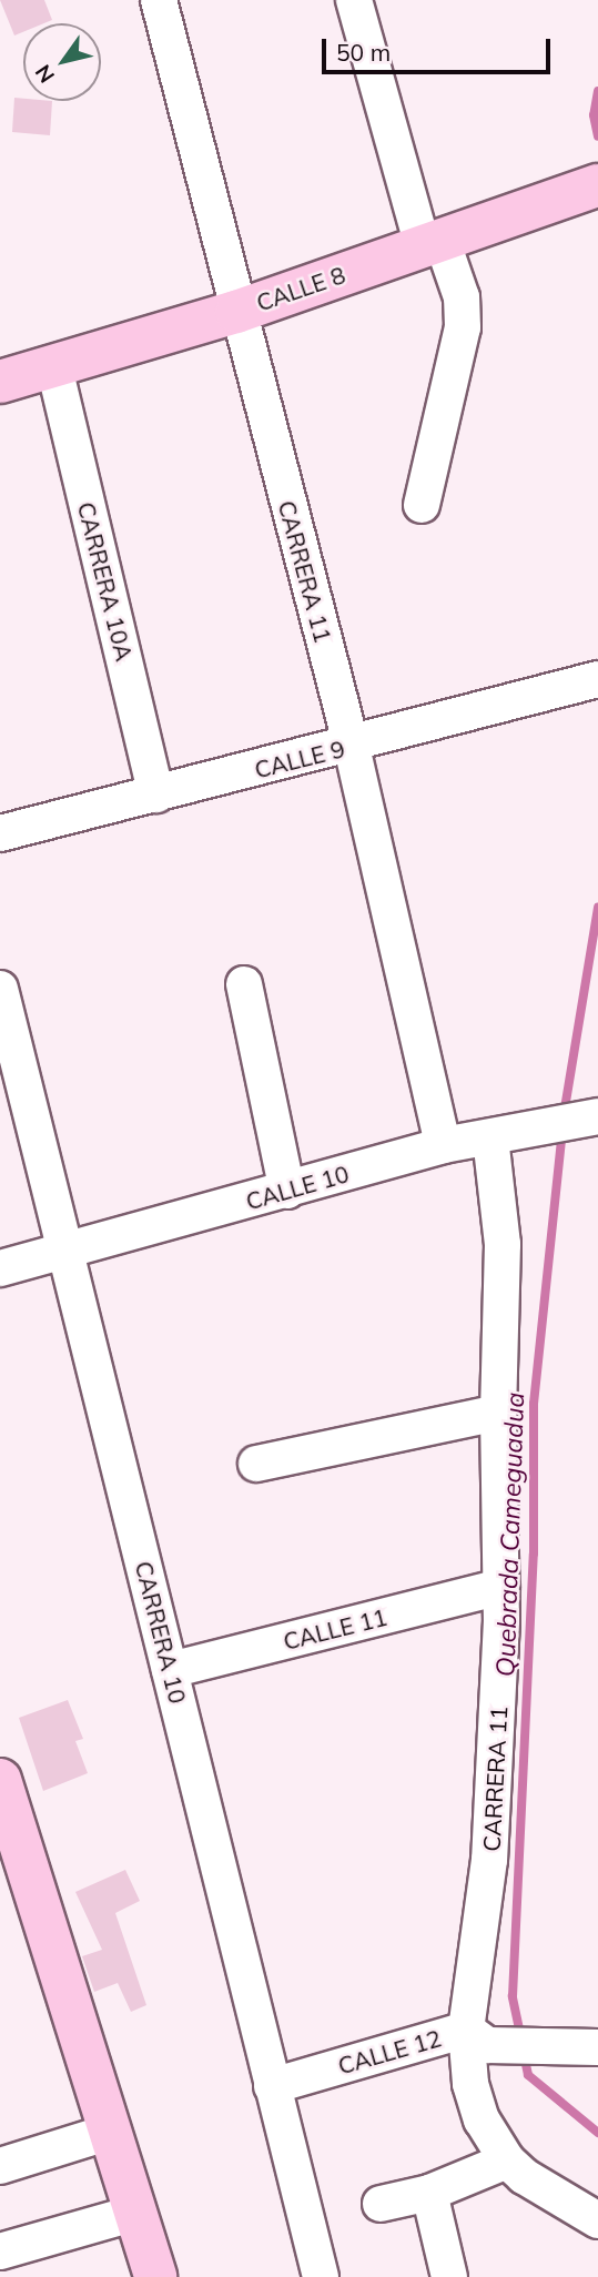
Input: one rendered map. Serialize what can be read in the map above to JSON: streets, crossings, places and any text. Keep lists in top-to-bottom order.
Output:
{
  "streets": {
    "main road": ["CALLE 8"],
    "street": [
      "CARRERA 11",
      "CARRERA 10A",
      "CALLE 9",
      "CALLE 10",
      "CALLE 11",
      "CARRERA 10",
      "CALLE 12"
    ]
  },
  "crossings": [
    ["CALLE 8", "CARRERA 11"],
    ["CALLE 8", "CARRERA 10A"],
    ["CARRERA 11", "CALLE 9"],
    ["CARRERA 11", "CALLE 10"],
    ["CARRERA 11", "CALLE 11"],
    ["CARRERA 11", "CALLE 12"],
    ["CARRERA 10A", "CALLE 9"],
    ["CALLE 10", "CARRERA 10"],
    ["CALLE 11", "CARRERA 10"],
    ["CARRERA 10", "CALLE 12"]
  ],
  "water": ["Quebrada Cameguadua"],
  "scale_bar": "50 m",
  "north": "bottom left"
}
